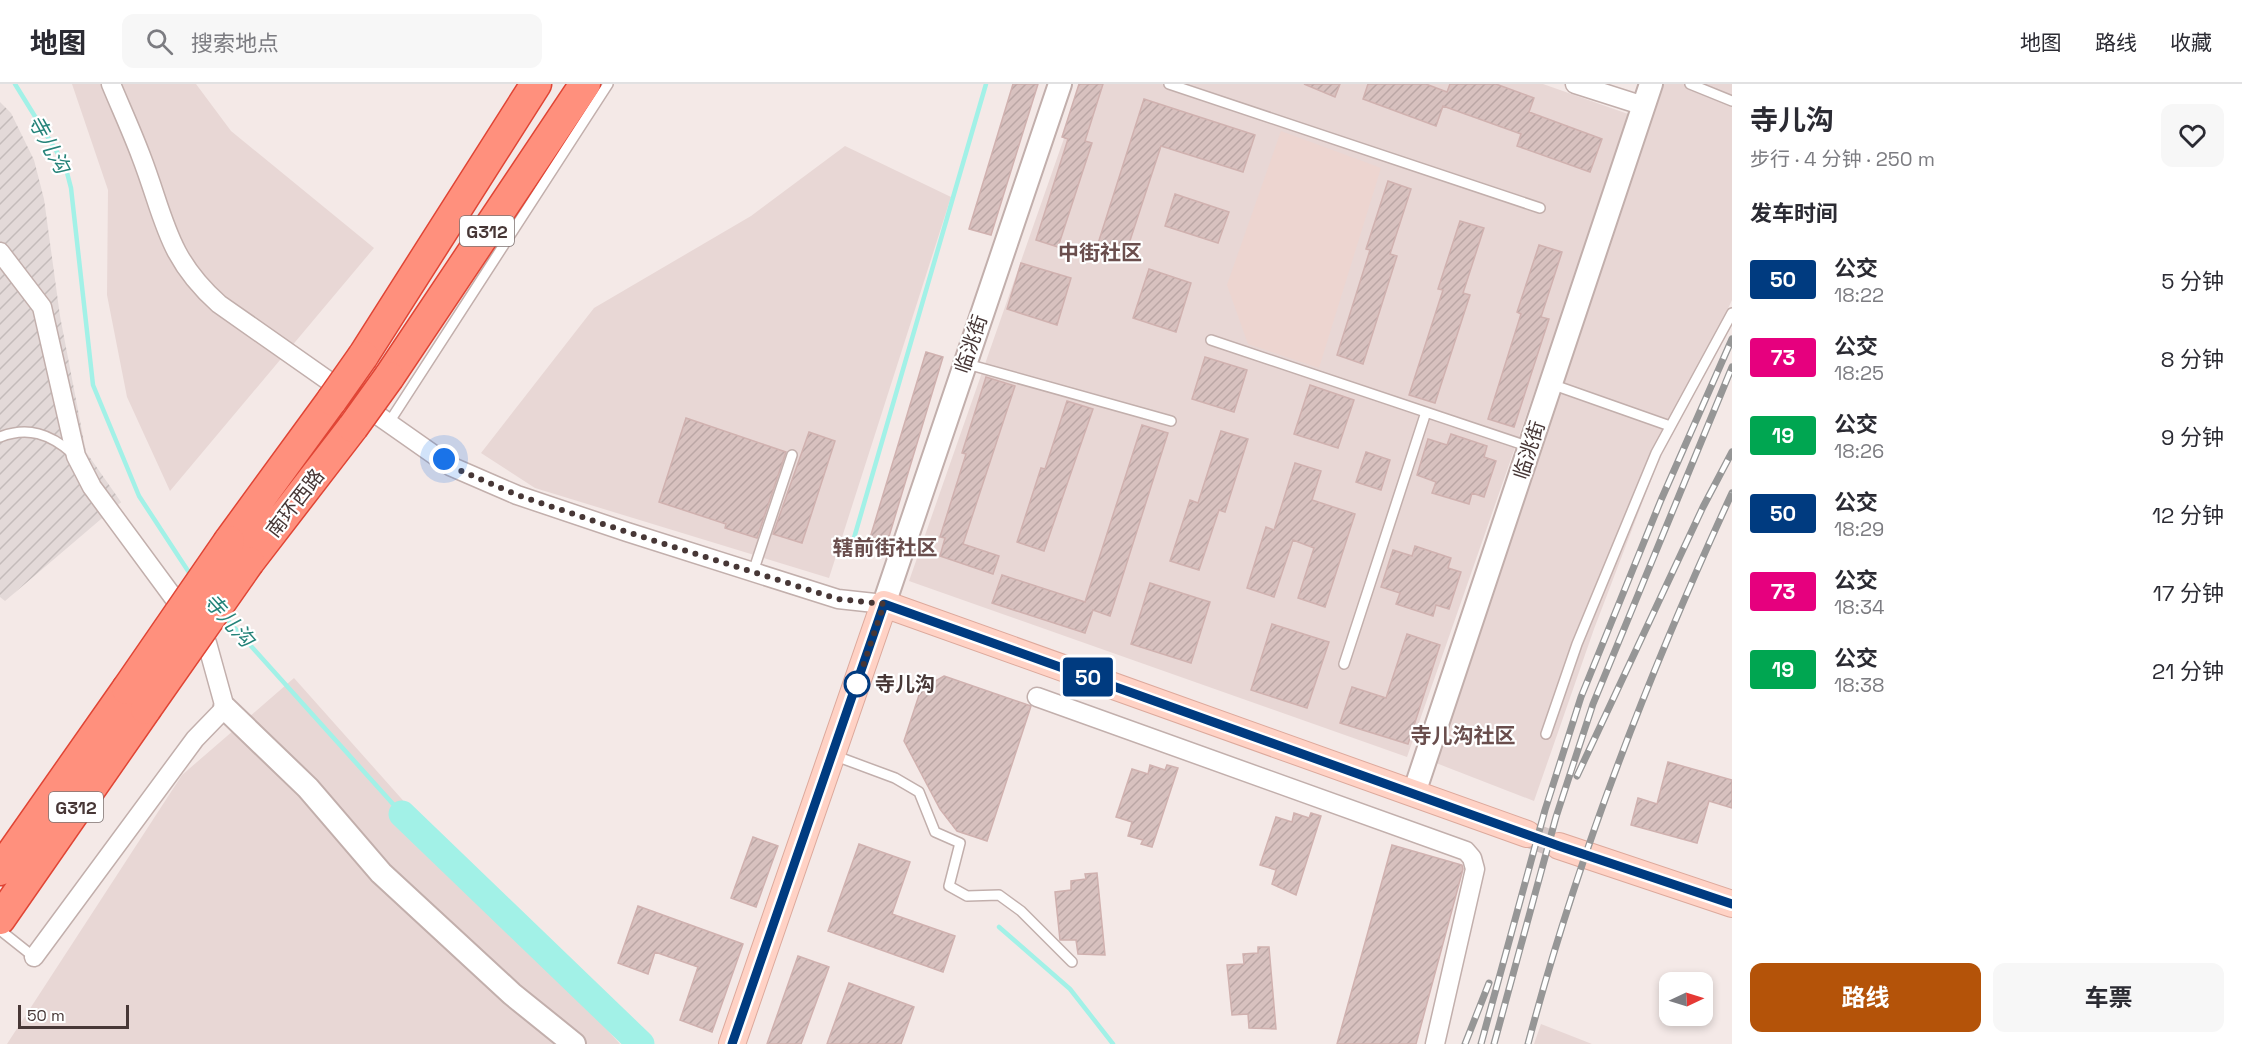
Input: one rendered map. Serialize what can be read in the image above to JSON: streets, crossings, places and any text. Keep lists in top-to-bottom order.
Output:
{
  "streets": {
    "highway": ["G312", "南环西路"],
    "street": ["临洮街"]
  },
  "districts": ["中街社区", "辖前街社区", "寺儿沟社区"],
  "water": ["寺儿沟"],
  "places": ["寺儿沟"],
  "lines": ["bus line 50"],
  "scale_bar": "50 m",
  "north": "right",
  "page": {
    "header": "地图",
    "search": "搜索地点",
    "nav": ["地图", "路线", "收藏"],
    "on_map": "50",
    "heading": [
      ["寺儿沟", "步行 · 4 分钟 · 250 m"],
      "发车时间"
    ],
    "list": [
      {
        "mark": "50",
        "name": "公交",
        "note": "18:22",
        "value": "5 分钟"
      },
      {
        "mark": "73",
        "name": "公交",
        "note": "18:25",
        "value": "8 分钟"
      },
      {
        "mark": "19",
        "name": "公交",
        "note": "18:26",
        "value": "9 分钟"
      },
      {
        "mark": "50",
        "name": "公交",
        "note": "18:29",
        "value": "12 分钟"
      },
      {
        "mark": "73",
        "name": "公交",
        "note": "18:34",
        "value": "17 分钟"
      },
      {
        "mark": "19",
        "name": "公交",
        "note": "18:38",
        "value": "21 分钟"
      }
    ],
    "buttons": ["路线", "车票"],
    "scale": "50 m"
  }
}
